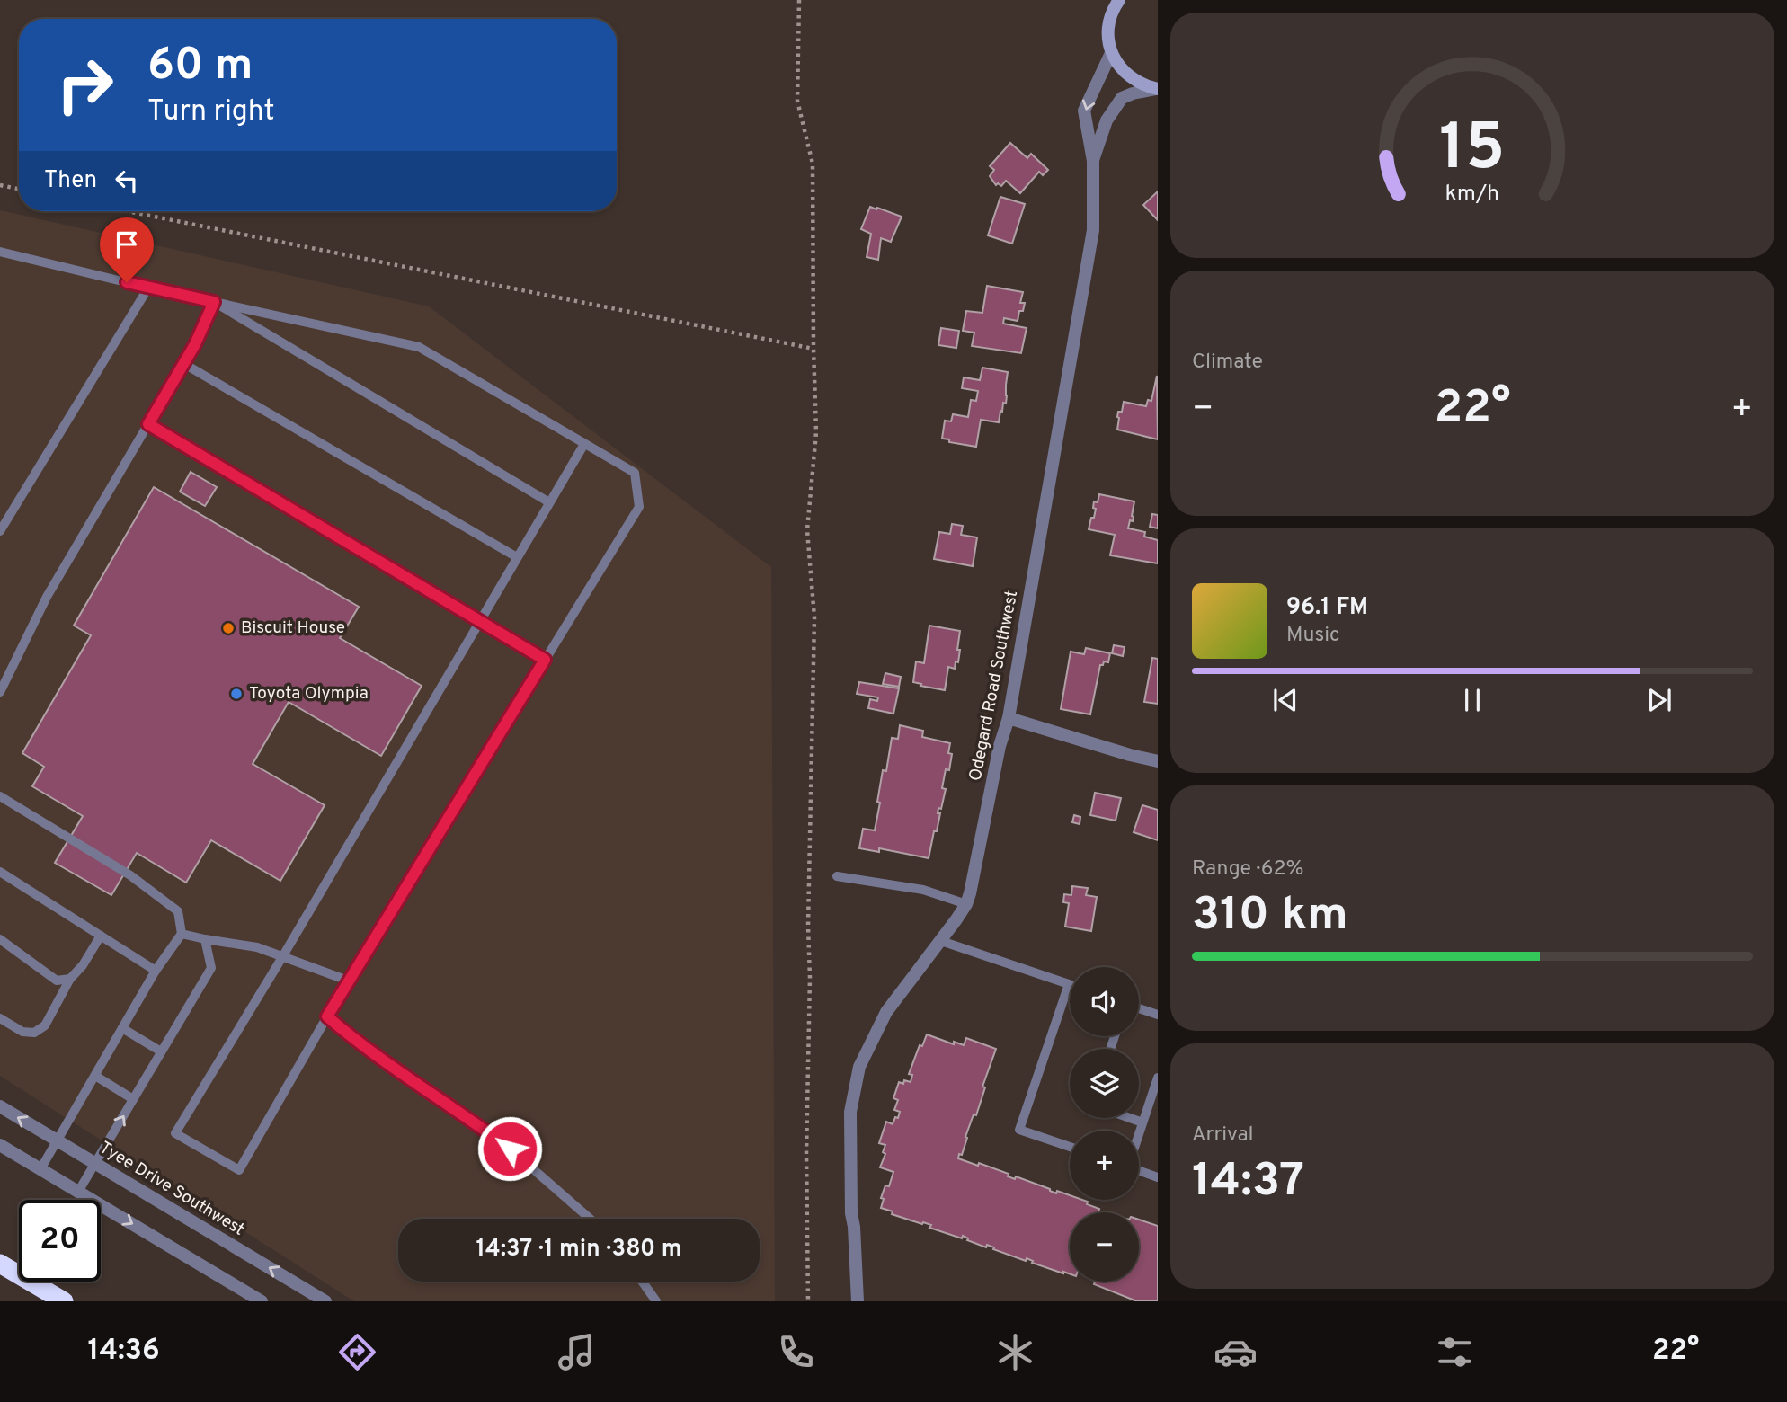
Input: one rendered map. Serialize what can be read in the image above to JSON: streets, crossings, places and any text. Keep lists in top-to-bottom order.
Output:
{
  "streets": {
    "street": ["Odegard Road Southwest", "Tyee Drive Southwest"]
  },
  "places": ["Biscuit House", "Toyota Olympia"],
  "page": {
    "turn": ["60 m", "Turn right"],
    "then": "Then",
    "tile": [
      "Climate",
      ["Range · 62%", "310 km"],
      ["Arrival", "14:37"]
    ],
    "heat": ["−", "22°", "+"],
    "song": ["96.1 FM", "Music"],
    "map_buttons": ["+", "−"],
    "limit": "20",
    "trip": "14:37 · 1 min · 380 m",
    "tabs": ["14:36", "22°"],
    "gauge": ["15", "km/h"]
  }
}
